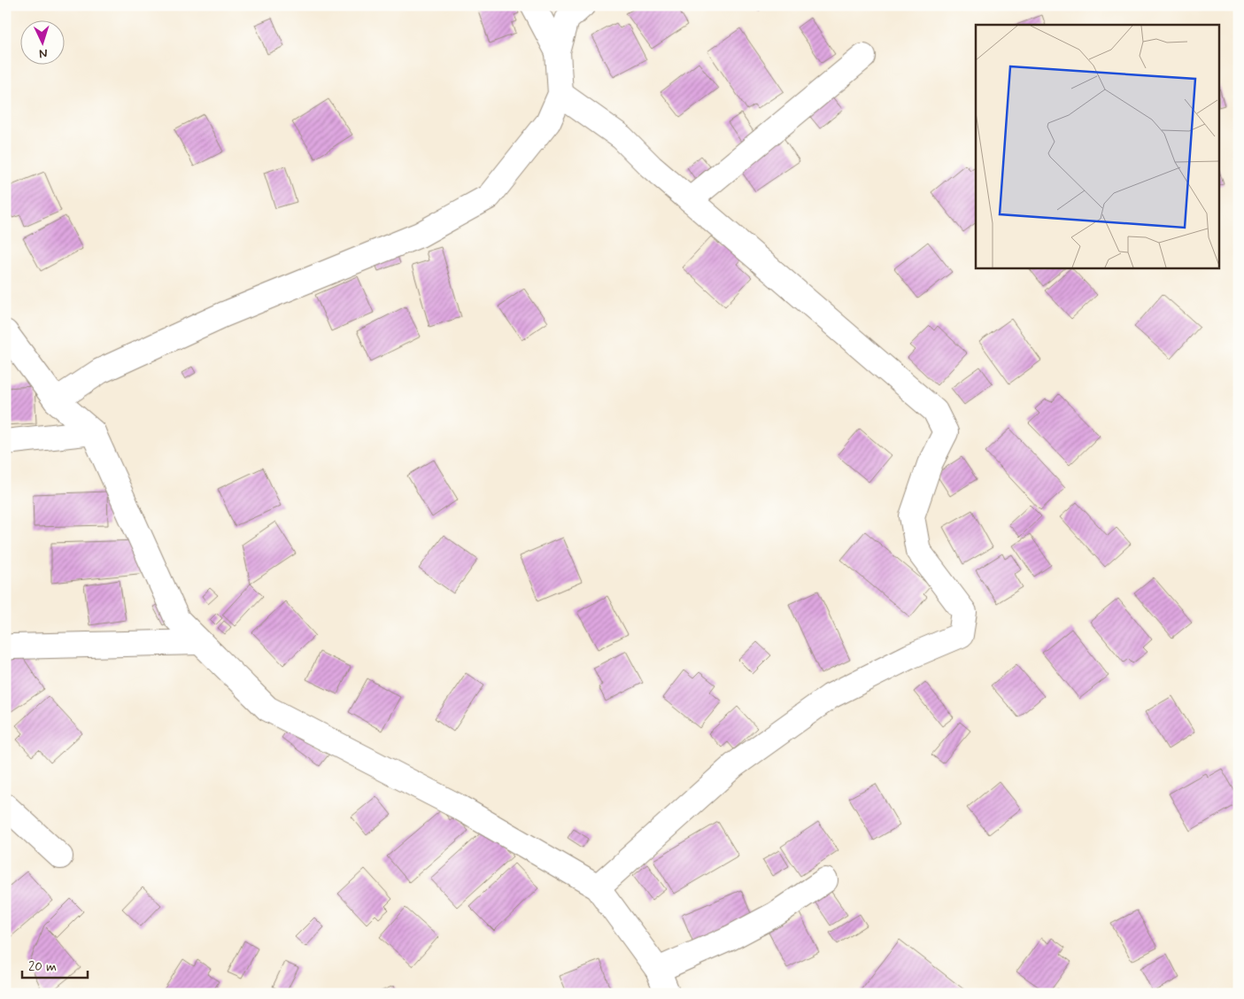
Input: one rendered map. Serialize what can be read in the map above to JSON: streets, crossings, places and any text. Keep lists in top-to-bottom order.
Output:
{
  "scale_bar": "20 m",
  "north": "bottom"
}
